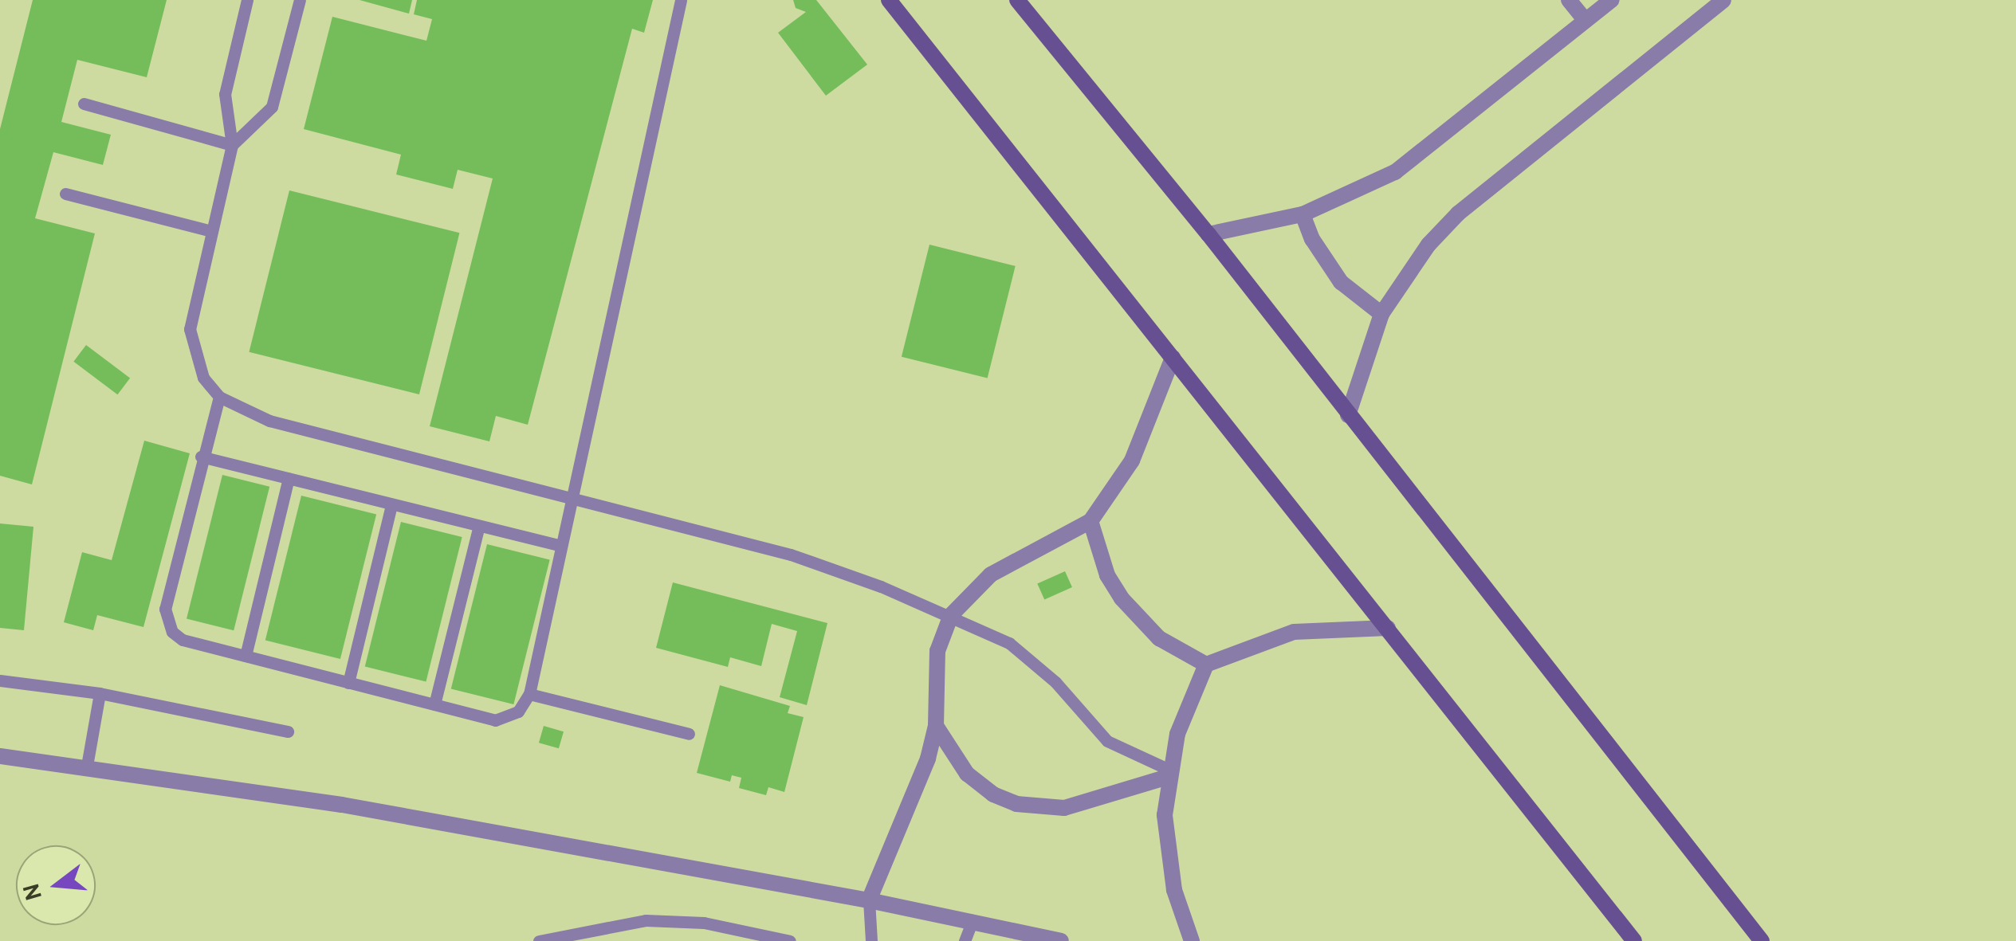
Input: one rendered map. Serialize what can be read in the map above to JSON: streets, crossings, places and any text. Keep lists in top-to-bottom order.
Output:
{
  "north": "left"
}
